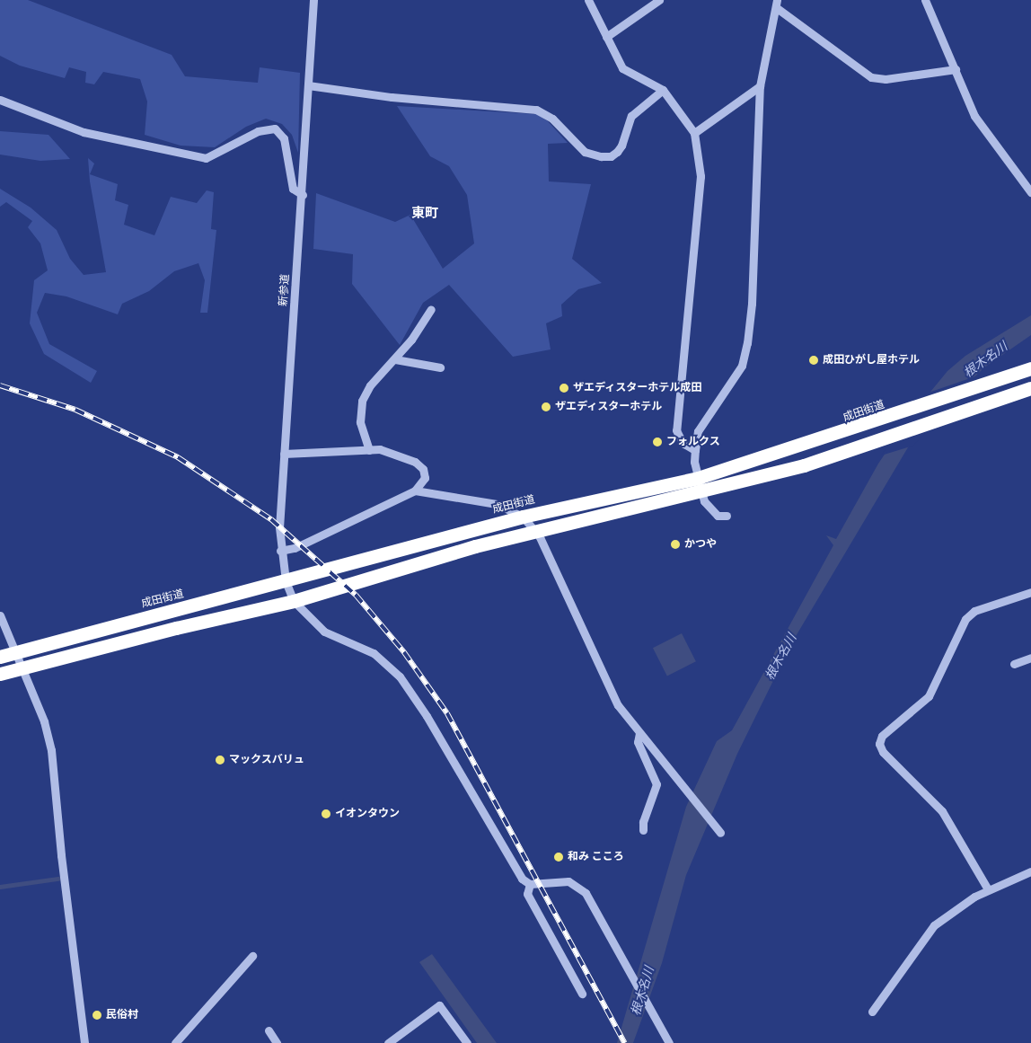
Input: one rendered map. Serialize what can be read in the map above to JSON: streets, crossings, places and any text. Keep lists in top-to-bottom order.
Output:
{
  "streets": {
    "highway": ["成田街道"],
    "street": ["新参道"]
  },
  "crossings": [
    ["新参道", "成田街道"]
  ],
  "districts": ["東町"],
  "water": ["根木名川"],
  "places": [
    "成田ひがし屋ホテル",
    "ザエディスターホテル成田",
    "ザエディスターホテル",
    "フォルクス",
    "かつや",
    "マックスバリュ",
    "イオンタウン",
    "和み こころ",
    "民俗村"
  ]
}
